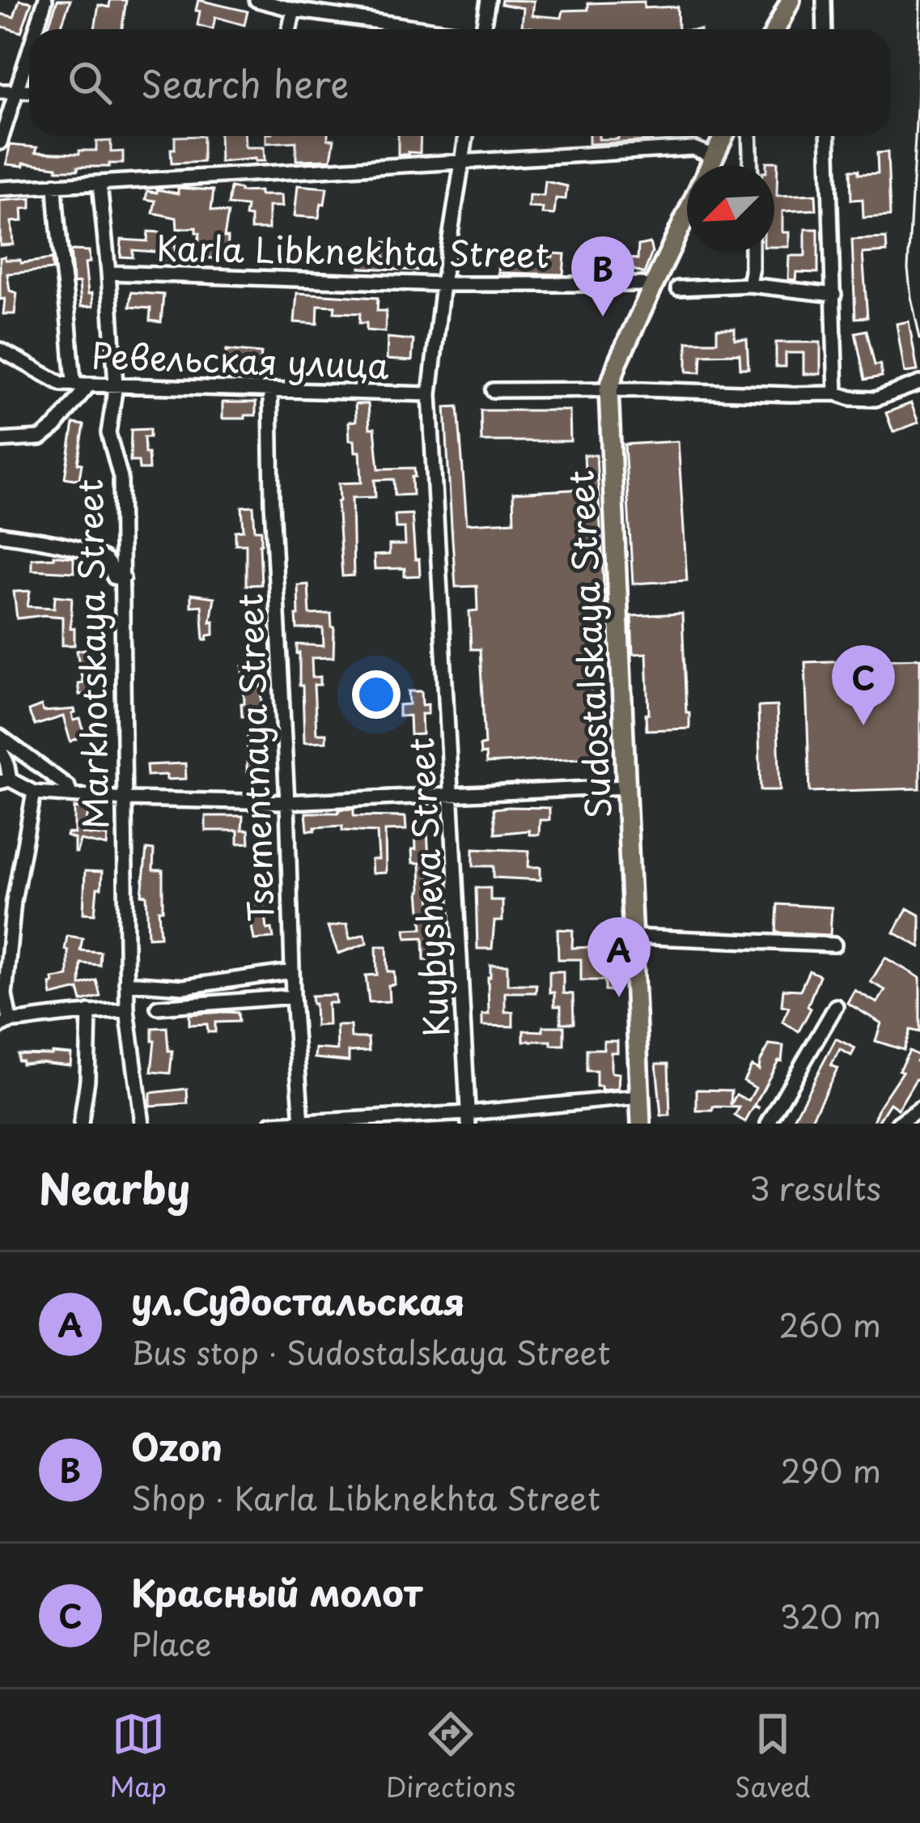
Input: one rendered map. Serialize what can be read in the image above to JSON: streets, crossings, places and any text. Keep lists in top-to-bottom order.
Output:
{
  "streets": {
    "highway": ["Sudostalskaya Street"],
    "street": [
      "Karla Libknekhta Street",
      "Ревельская улица",
      "Markhotskaya Street",
      "Tsementnaya Street",
      "Kuybysheva Street"
    ]
  },
  "crossings": [
    ["Karla Libknekhta Street", "Sudostalskaya Street"],
    ["Karla Libknekhta Street", "Markhotskaya Street"],
    ["Karla Libknekhta Street", "Kuybysheva Street"],
    ["Ревельская улица", "Markhotskaya Street"],
    ["Ревельская улица", "Tsementnaya Street"],
    ["Ревельская улица", "Kuybysheva Street"]
  ],
  "north": "bottom left",
  "page": {
    "search": "Search here",
    "pins": ["B", "C", "A"],
    "heading": ["Nearby", "3 results"],
    "list": [
      {
        "mark": "A",
        "name": "ул.Судостальская",
        "note": "Bus stop · Sudostalskaya Street",
        "value": "260 m"
      },
      {
        "mark": "B",
        "name": "Ozon",
        "note": "Shop · Karla Libknekhta Street",
        "value": "290 m"
      },
      {
        "mark": "C",
        "name": "Красный молот",
        "note": "Place",
        "value": "320 m"
      }
    ],
    "nav": ["Map", "Directions", "Saved"]
  }
}
